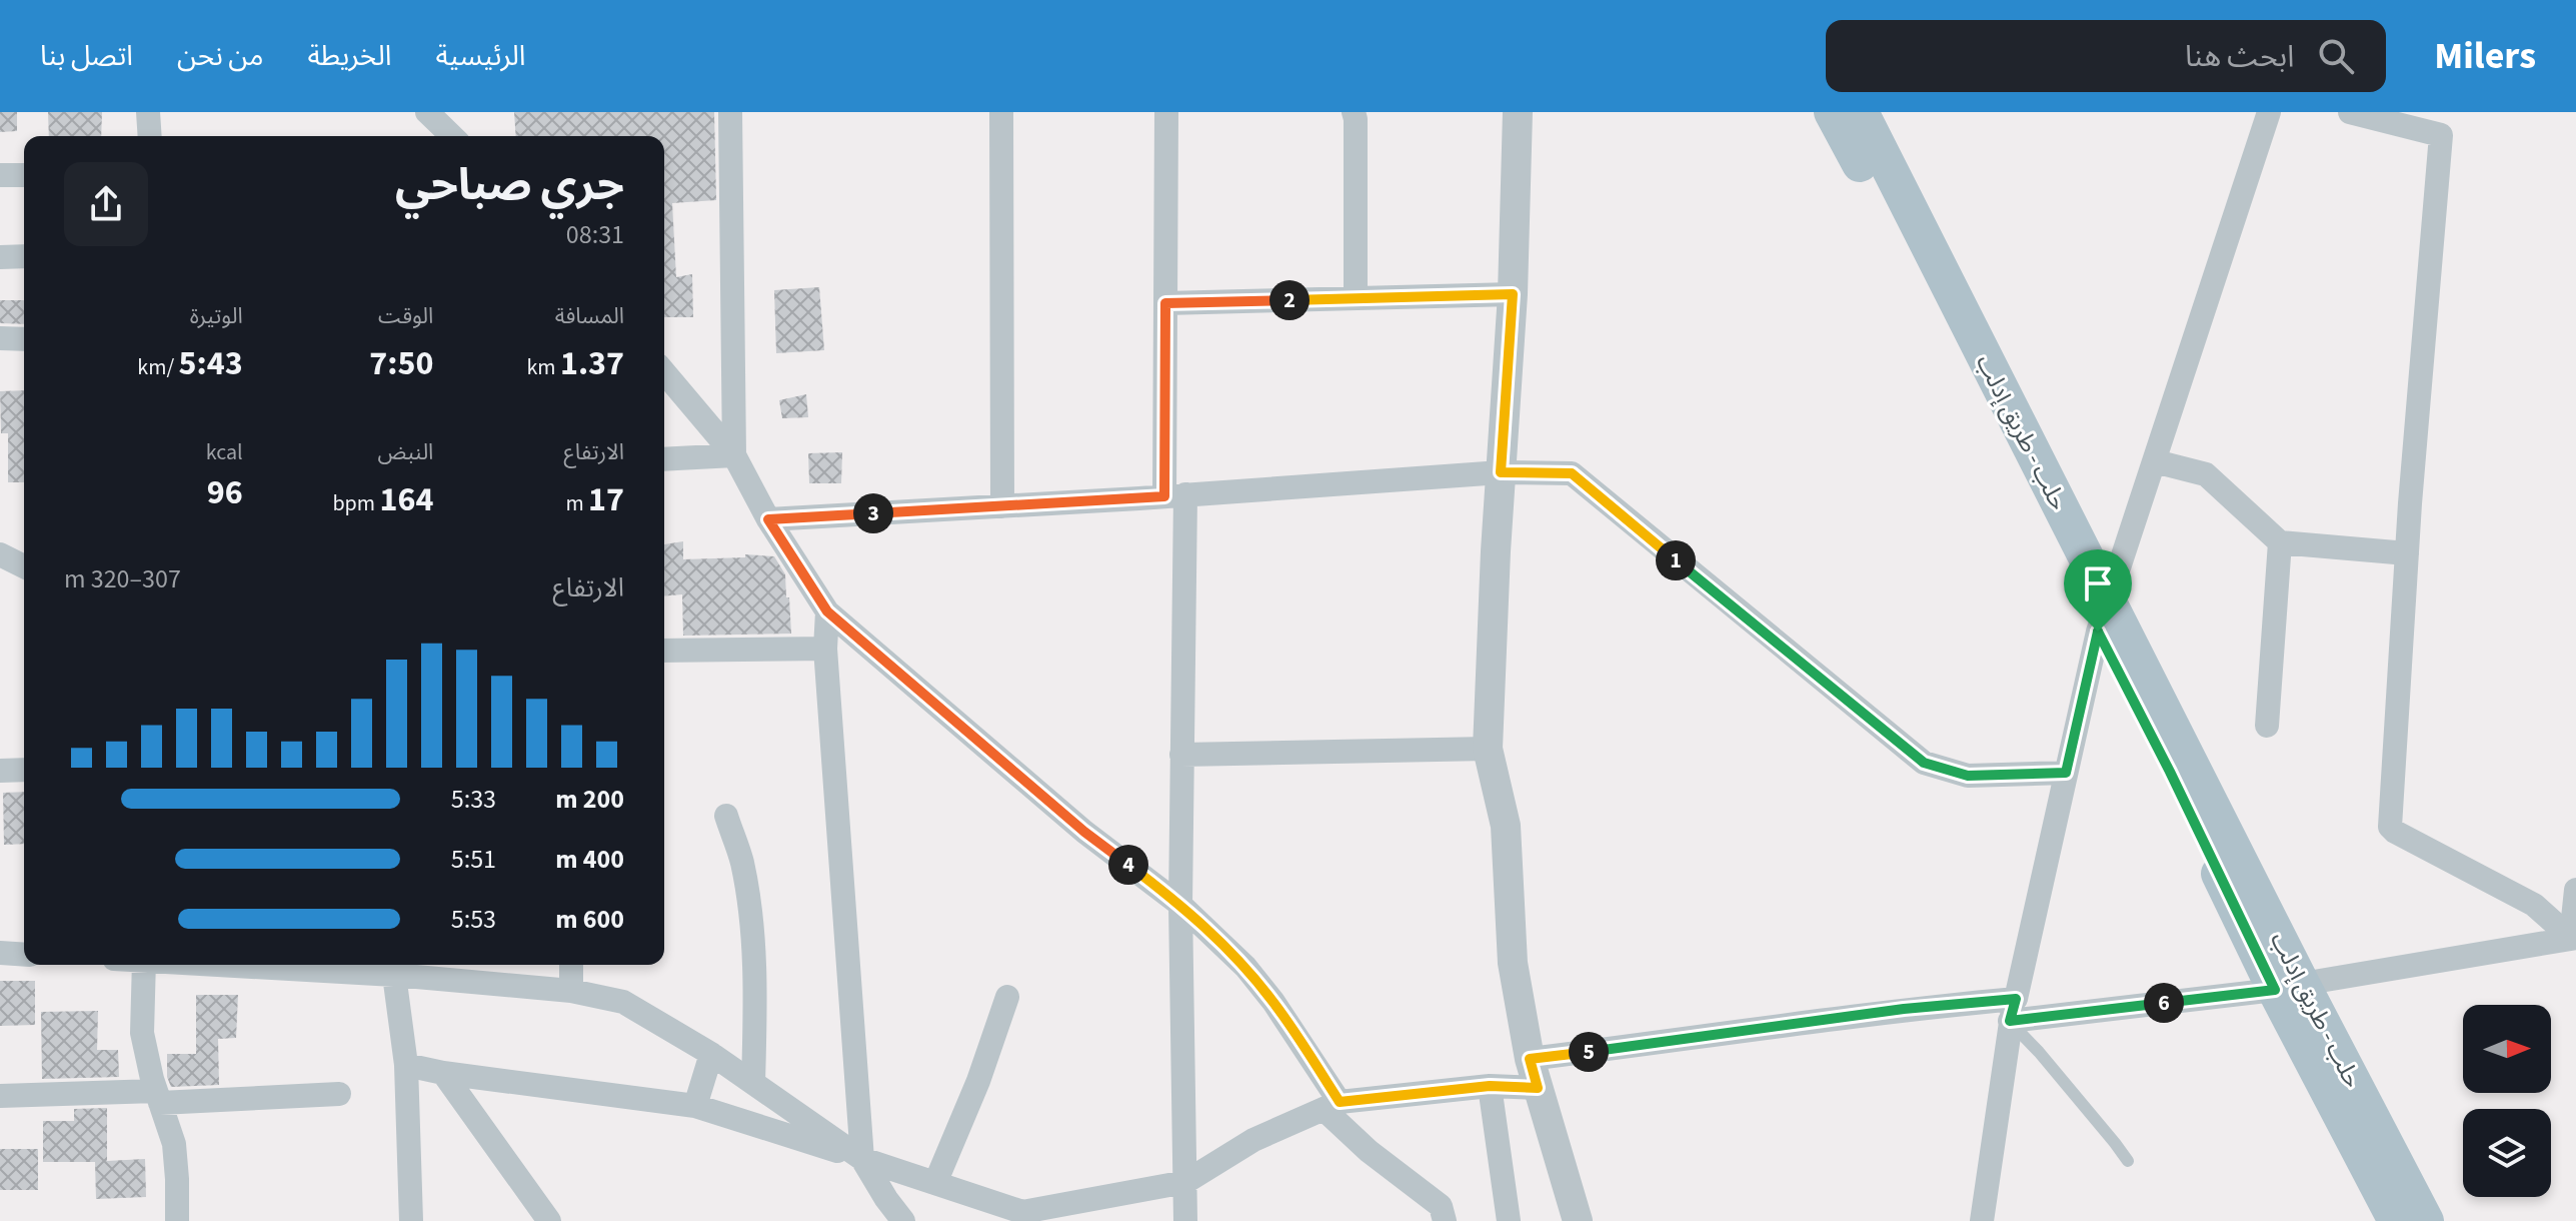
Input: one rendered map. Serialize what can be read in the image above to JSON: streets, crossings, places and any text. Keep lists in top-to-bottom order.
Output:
{
  "streets": {
    "main road": ["حلب - طريق إدلب"]
  },
  "north": "right",
  "page": {
    "header": "Milers",
    "search": "ابحث هنا",
    "nav": [
      "الرئيسية",
      "الخريطة",
      "من نحن",
      "اتصل بنا"
    ],
    "heading": ["جري صباحي", "08:31"],
    "stats": [
      ["المسافة", "1.37 km"],
      ["الوقت", "7:50"],
      ["الوتيرة", "5:43 /km"],
      ["الارتفاع", "17 m"],
      ["النبض", "164 bpm"],
      ["kcal", "96"]
    ],
    "pins": [
      "2",
      "3",
      "1",
      "4",
      "6",
      "5"
    ],
    "chart": ["الارتفاع", "307–320 m"],
    "list": [
      {
        "name": "200 m",
        "note": "5:33"
      },
      {
        "name": "400 m",
        "note": "5:51"
      },
      {
        "name": "600 m",
        "note": "5:53"
      }
    ]
  }
}
